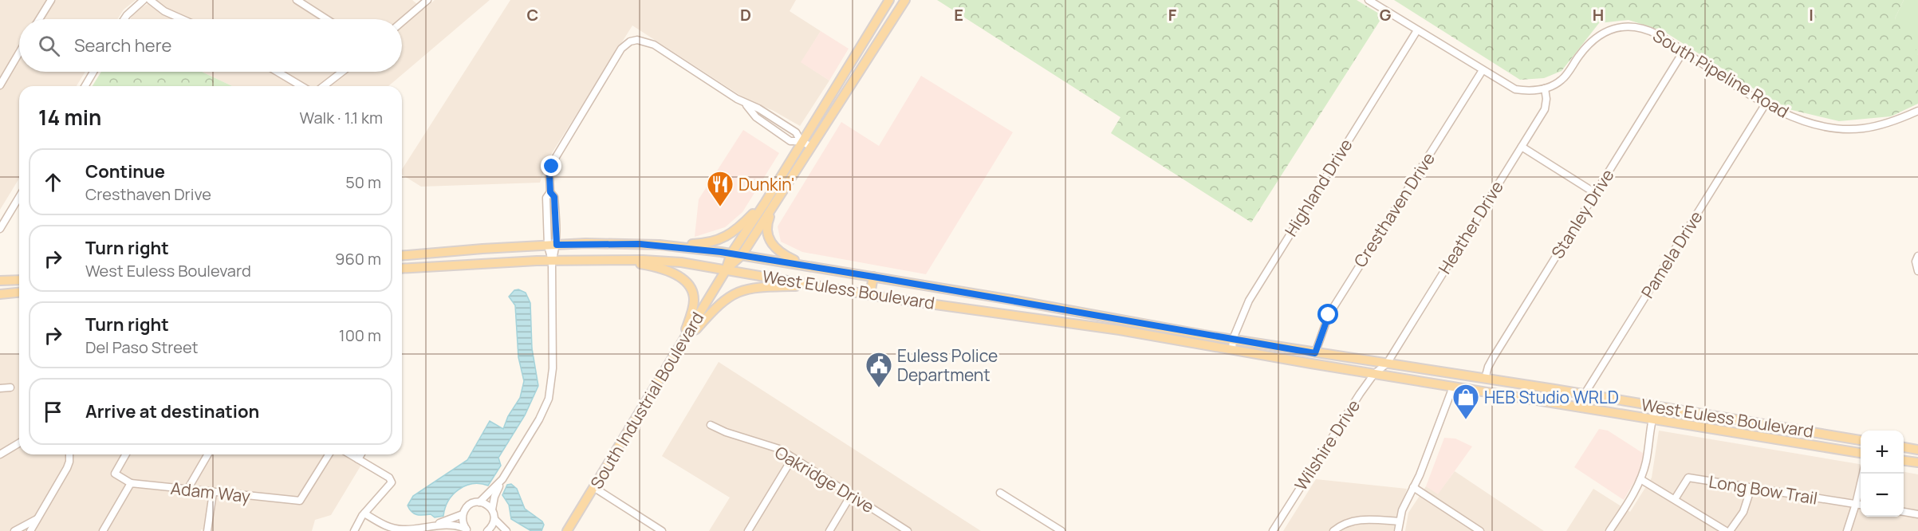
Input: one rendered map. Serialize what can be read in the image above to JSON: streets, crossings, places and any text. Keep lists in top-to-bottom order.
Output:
{
  "streets": {
    "main road": ["West Euless Boulevard", "South Industrial Boulevard"],
    "street": [
      "South Pipeline Road",
      "Highland Drive",
      "Cresthaven Drive",
      "Stanley Drive",
      "Heather Drive",
      "Pamela Drive",
      "Wilshire Drive",
      "Oakridge Drive",
      "Long Bow Trail",
      "Adam Way"
    ]
  },
  "crossings": [
    ["South Pipeline Road", "Highland Drive"],
    ["South Pipeline Road", "Cresthaven Drive"],
    ["South Pipeline Road", "Stanley Drive"],
    ["South Pipeline Road", "Heather Drive"],
    ["South Pipeline Road", "Pamela Drive"],
    ["Highland Drive", "West Euless Boulevard"],
    ["Cresthaven Drive", "West Euless Boulevard"],
    ["Stanley Drive", "West Euless Boulevard"],
    ["Heather Drive", "West Euless Boulevard"],
    ["Heather Drive", "Wilshire Drive"],
    ["Pamela Drive", "West Euless Boulevard"],
    ["West Euless Boulevard", "South Industrial Boulevard"],
    ["West Euless Boulevard", "Wilshire Drive"]
  ],
  "places": {
    "restaurant": ["Dunkin'"],
    "public building": ["Euless Police Department"],
    "shop": ["HEB Studio WRLD"]
  },
  "page": {
    "search": "Search here",
    "heading": ["14 min", "Walk · 1.1 km"],
    "list": [
      ["Continue", "Cresthaven Drive", "50 m"],
      ["Turn right", "West Euless Boulevard", "960 m"],
      ["Turn right", "Del Paso Street", "100 m"],
      "Arrive at destination"
    ],
    "map_buttons": ["+", "−"]
  },
  "grid": {
    "columns": [
      "C",
      "D",
      "E",
      "F",
      "G",
      "H",
      "I"
    ]
  }
}
